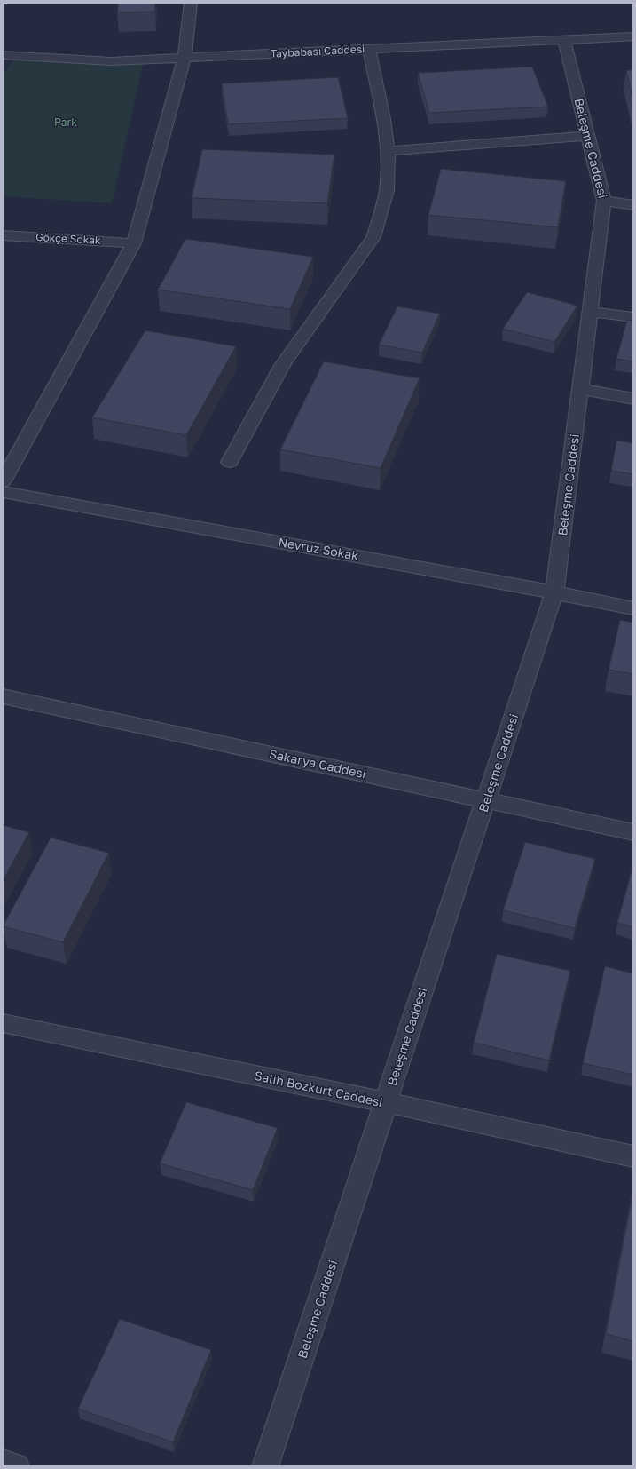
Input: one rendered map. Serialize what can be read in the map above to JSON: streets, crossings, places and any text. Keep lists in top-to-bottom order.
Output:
{
  "streets": {
    "street": [
      "Taybabası Caddesi",
      "Beleşme Caddesi",
      "Gökçe Sokak",
      "Nevruz Sokak",
      "Sakarya Caddesi",
      "Salih Bozkurt Caddesi"
    ]
  },
  "crossings": [
    ["Taybabası Caddesi", "Beleşme Caddesi"],
    ["Beleşme Caddesi", "Nevruz Sokak"],
    ["Beleşme Caddesi", "Sakarya Caddesi"],
    ["Beleşme Caddesi", "Salih Bozkurt Caddesi"]
  ],
  "parks": ["Park"]
}
